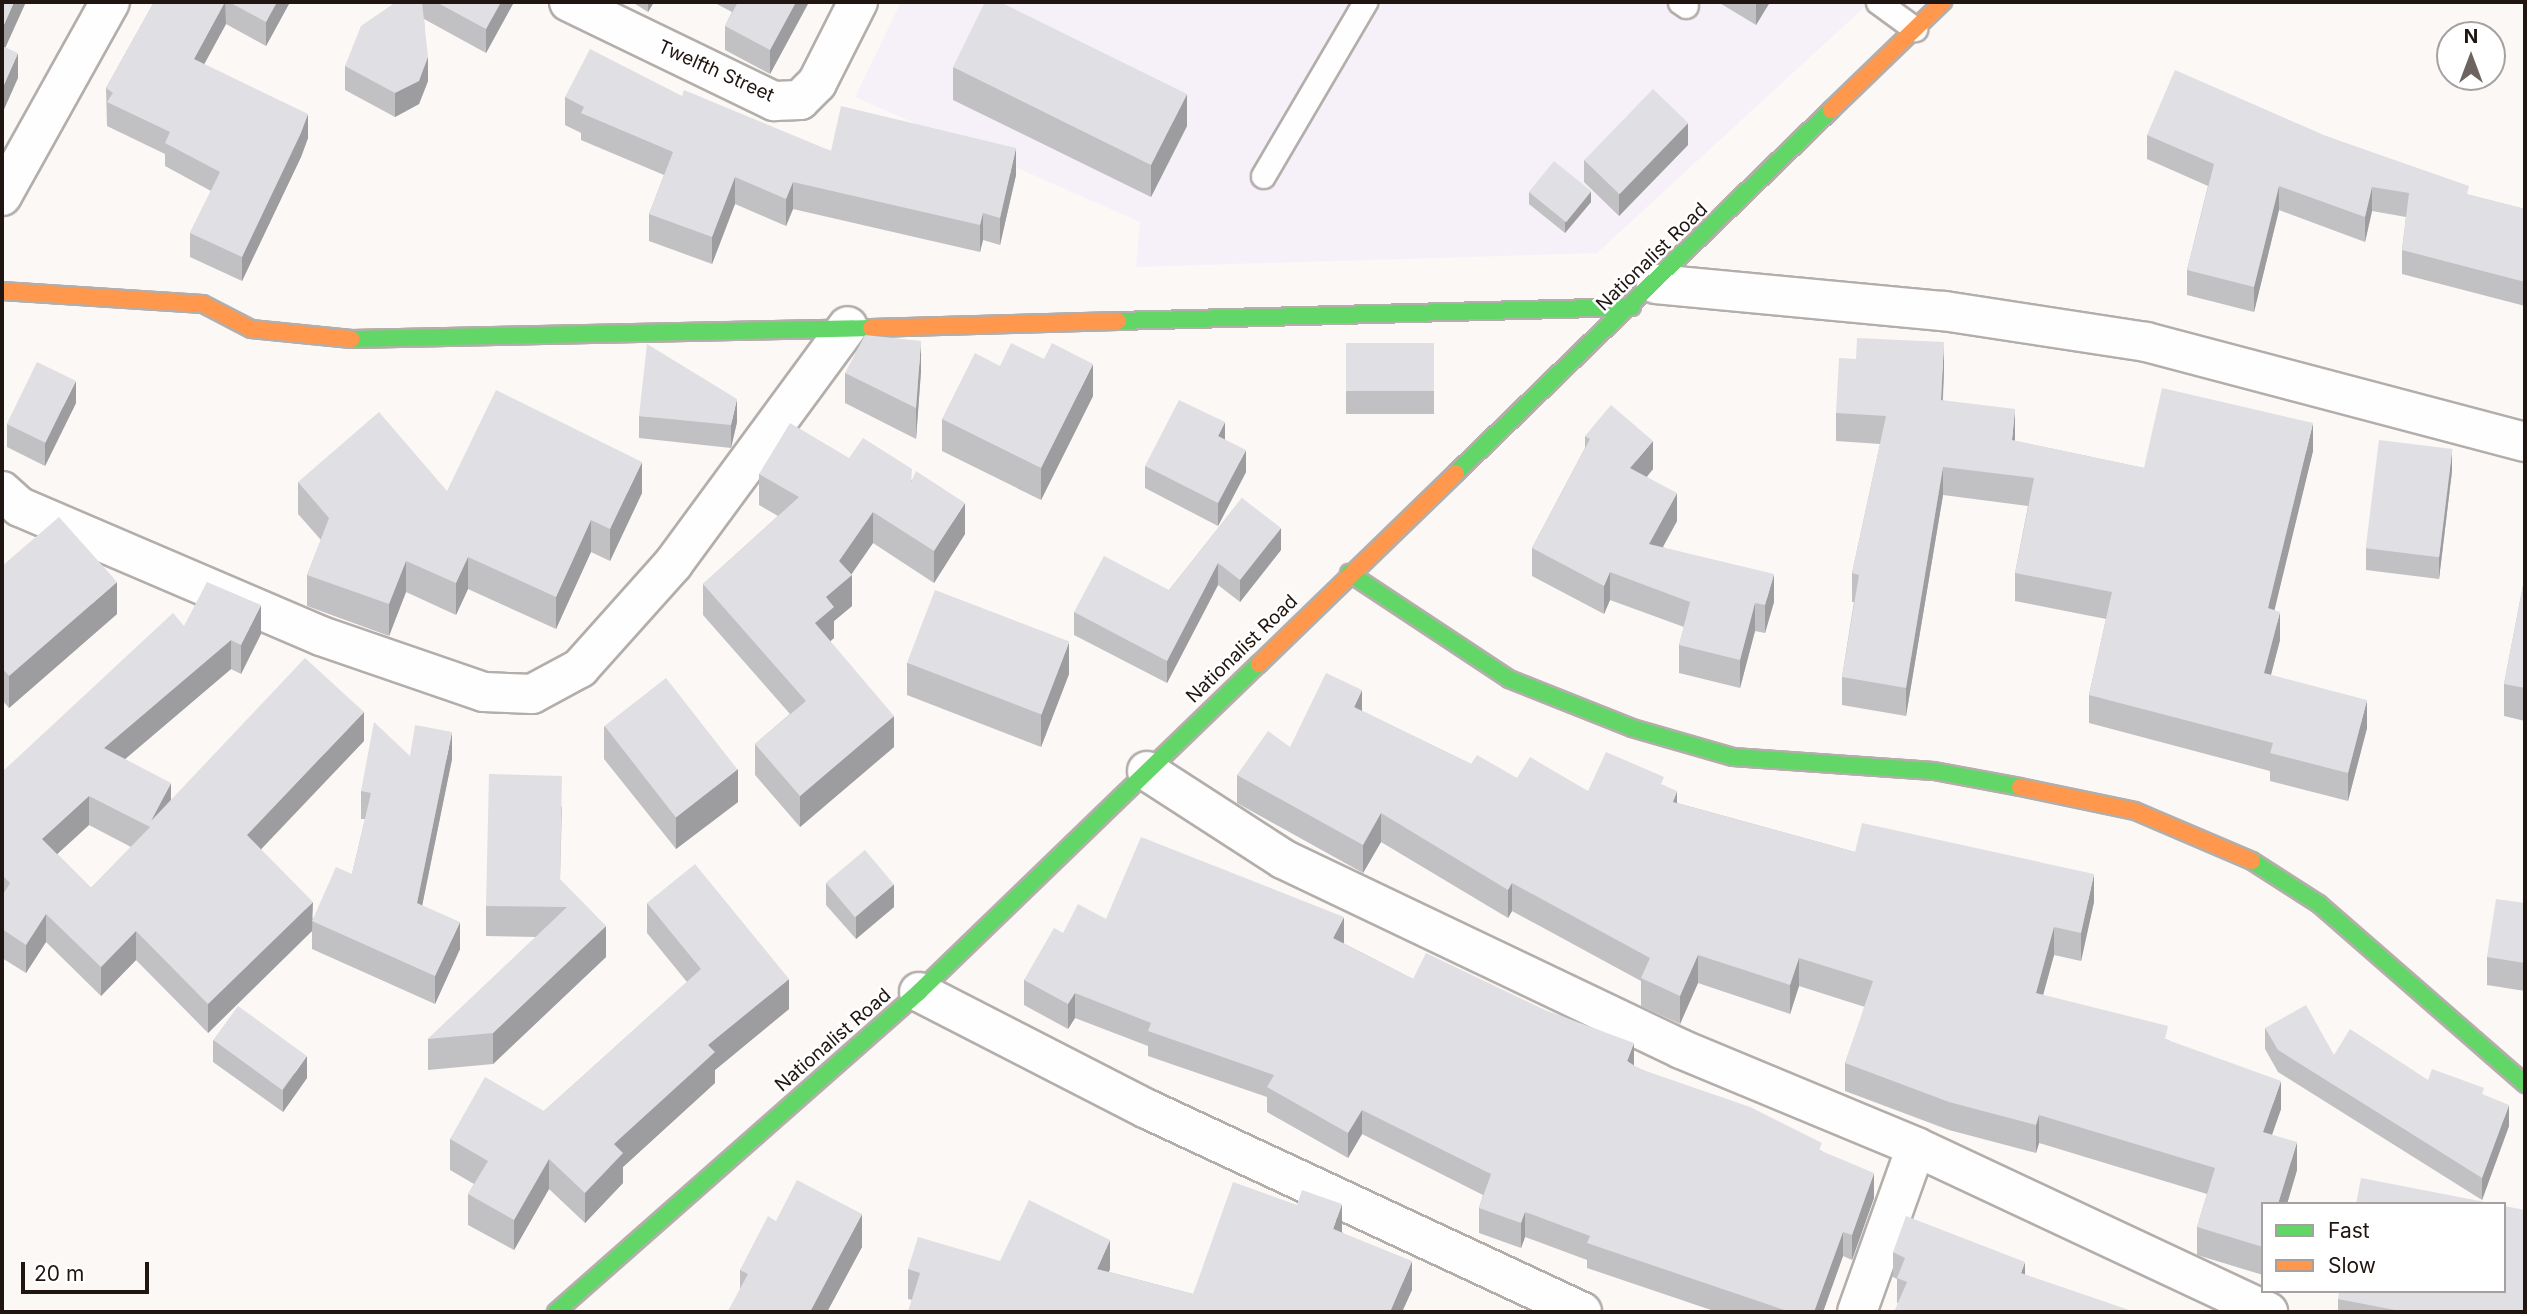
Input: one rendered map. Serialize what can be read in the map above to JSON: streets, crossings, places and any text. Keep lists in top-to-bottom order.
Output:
{
  "streets": {
    "street": ["Twelfth Street", "Nationalist Road"]
  },
  "legend": ["Fast", "Slow"],
  "scale_bar": "20 m",
  "north": "top"
}
